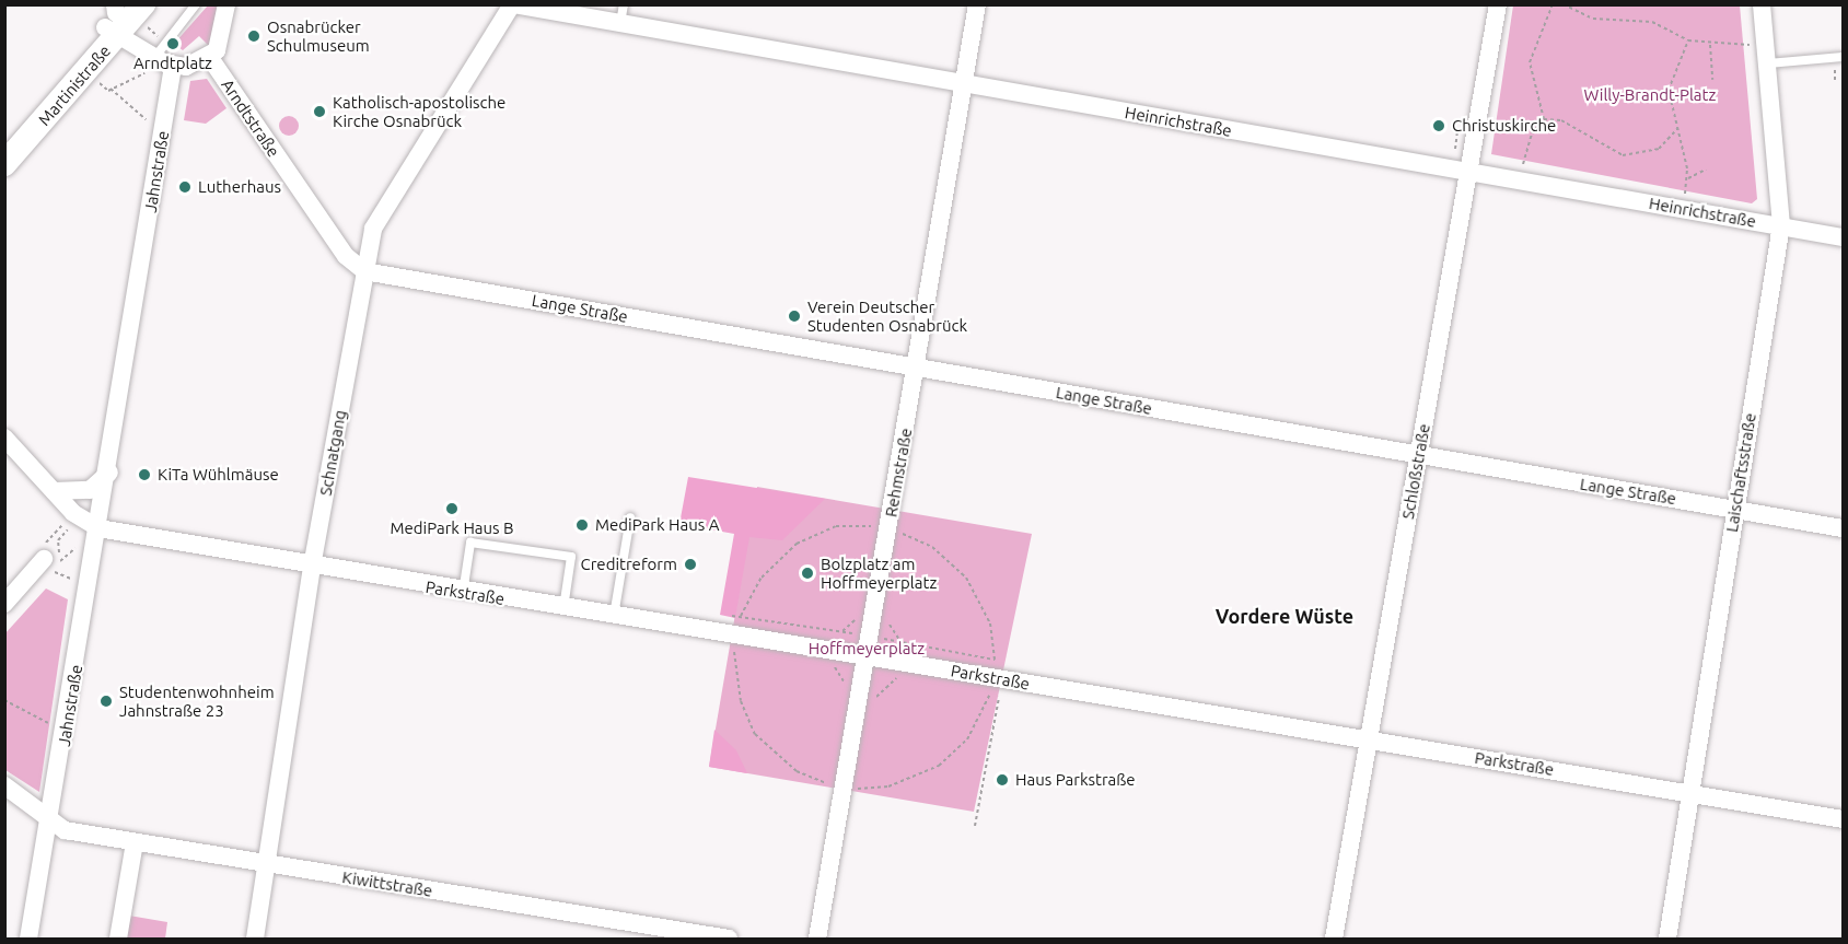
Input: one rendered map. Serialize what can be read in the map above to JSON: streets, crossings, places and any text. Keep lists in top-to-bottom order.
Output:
{
  "streets": {
    "main road": ["Martinistraße"],
    "street": [
      "Arndtstraße",
      "Heinrichstraße",
      "Jahnstraße",
      "Lange Straße",
      "Schnatgang",
      "Schloßstraße",
      "Rehmstraße",
      "Laischaftsstraße",
      "Parkstraße",
      "Kiwittstraße"
    ]
  },
  "crossings": [
    ["Arndtstraße", "Lange Straße"],
    ["Arndtstraße", "Schnatgang"],
    ["Heinrichstraße", "Schnatgang"],
    ["Heinrichstraße", "Schloßstraße"],
    ["Heinrichstraße", "Rehmstraße"],
    ["Heinrichstraße", "Laischaftsstraße"],
    ["Jahnstraße", "Parkstraße"],
    ["Jahnstraße", "Kiwittstraße"],
    ["Lange Straße", "Schnatgang"],
    ["Lange Straße", "Schloßstraße"],
    ["Lange Straße", "Rehmstraße"],
    ["Lange Straße", "Laischaftsstraße"],
    ["Schnatgang", "Parkstraße"],
    ["Schnatgang", "Kiwittstraße"],
    ["Schloßstraße", "Parkstraße"],
    ["Rehmstraße", "Parkstraße"],
    ["Laischaftsstraße", "Parkstraße"]
  ],
  "districts": ["Vordere Wüste"],
  "parks": ["Willy-Brandt-Platz", "Hoffmeyerplatz"],
  "places": [
    "Osnabrücker Schulmuseum",
    "Arndtplatz",
    "Katholisch-apostolische Kirche Osnabrück",
    "Christuskirche",
    "Lutherhaus",
    "Verein Deutscher Studenten Osnabrück",
    "KiTa Wühlmäuse",
    "MediPark Haus B",
    "MediPark Haus A",
    "Creditreform",
    "Bolzplatz am Hoffmeyerplatz",
    "Studentenwohnheim Jahnstraße 23",
    "Haus Parkstraße"
  ]
}
